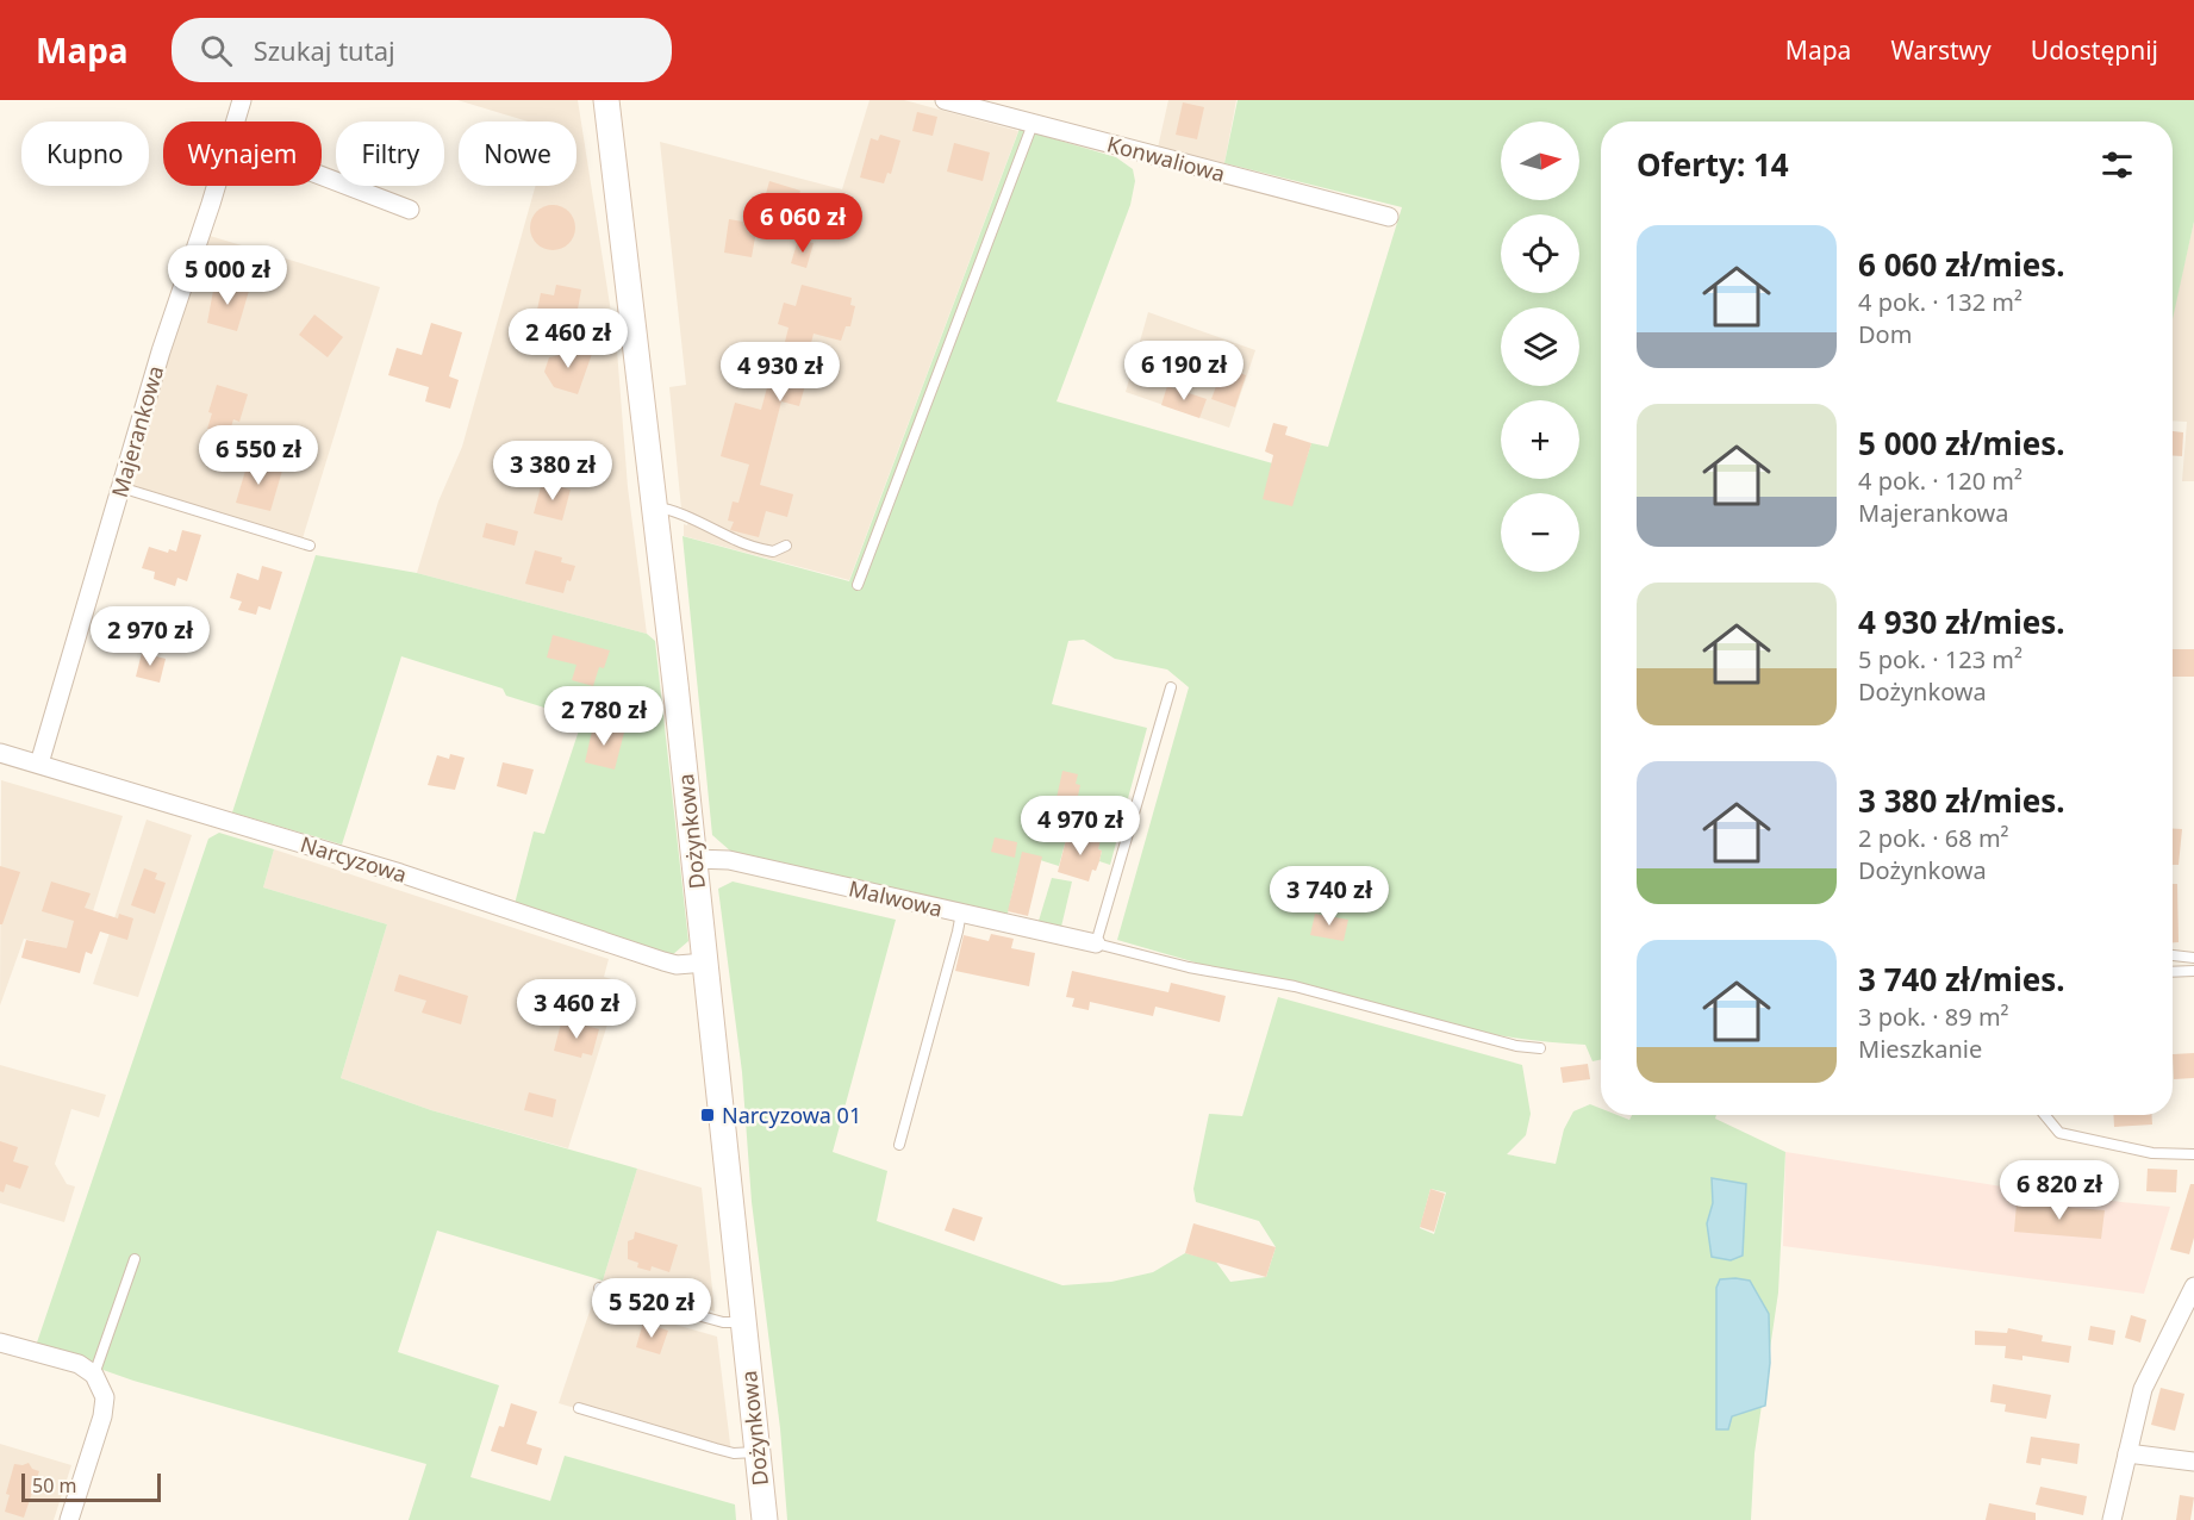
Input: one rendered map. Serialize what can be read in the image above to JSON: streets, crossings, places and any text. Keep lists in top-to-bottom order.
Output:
{
  "streets": {
    "street": [
      "Konwaliowa",
      "Majerankowa",
      "Dożynkowa",
      "Narcyzowa",
      "Malwowa"
    ]
  },
  "crossings": [
    ["Majerankowa", "Narcyzowa"],
    ["Dożynkowa", "Narcyzowa"],
    ["Dożynkowa", "Malwowa"]
  ],
  "places": {
    "transit": ["Narcyzowa 01"]
  },
  "scale_bar": "50 m",
  "north": "right",
  "page": {
    "header": "Mapa",
    "search": "Szukaj tutaj",
    "nav": ["Mapa", "Warstwy", "Udostępnij"],
    "map_buttons": ["+", "−"],
    "chip": [
      "Kupno",
      "Wynajem",
      "Filtry",
      "Nowe"
    ],
    "heading": "Oferty: 14",
    "price": [
      "6 060 zł",
      "5 000 zł",
      "2 460 zł",
      "6 190 zł",
      "4 930 zł",
      "6 550 zł",
      "3 380 zł",
      "2 970 zł",
      "2 780 zł",
      "4 970 zł",
      "3 740 zł",
      "3 460 zł",
      "6 820 zł",
      "5 520 zł"
    ],
    "list": [
      {
        "name": "6 060 zł/mies.",
        "note": "4 pok. · 132 m² · Dom"
      },
      {
        "name": "5 000 zł/mies.",
        "note": "4 pok. · 120 m² · Majerankowa"
      },
      {
        "name": "4 930 zł/mies.",
        "note": "5 pok. · 123 m² · Dożynkowa"
      },
      {
        "name": "3 380 zł/mies.",
        "note": "2 pok. · 68 m² · Dożynkowa"
      },
      {
        "name": "3 740 zł/mies.",
        "note": "3 pok. · 89 m² · Mieszkanie"
      }
    ],
    "scale": "50 m"
  }
}
